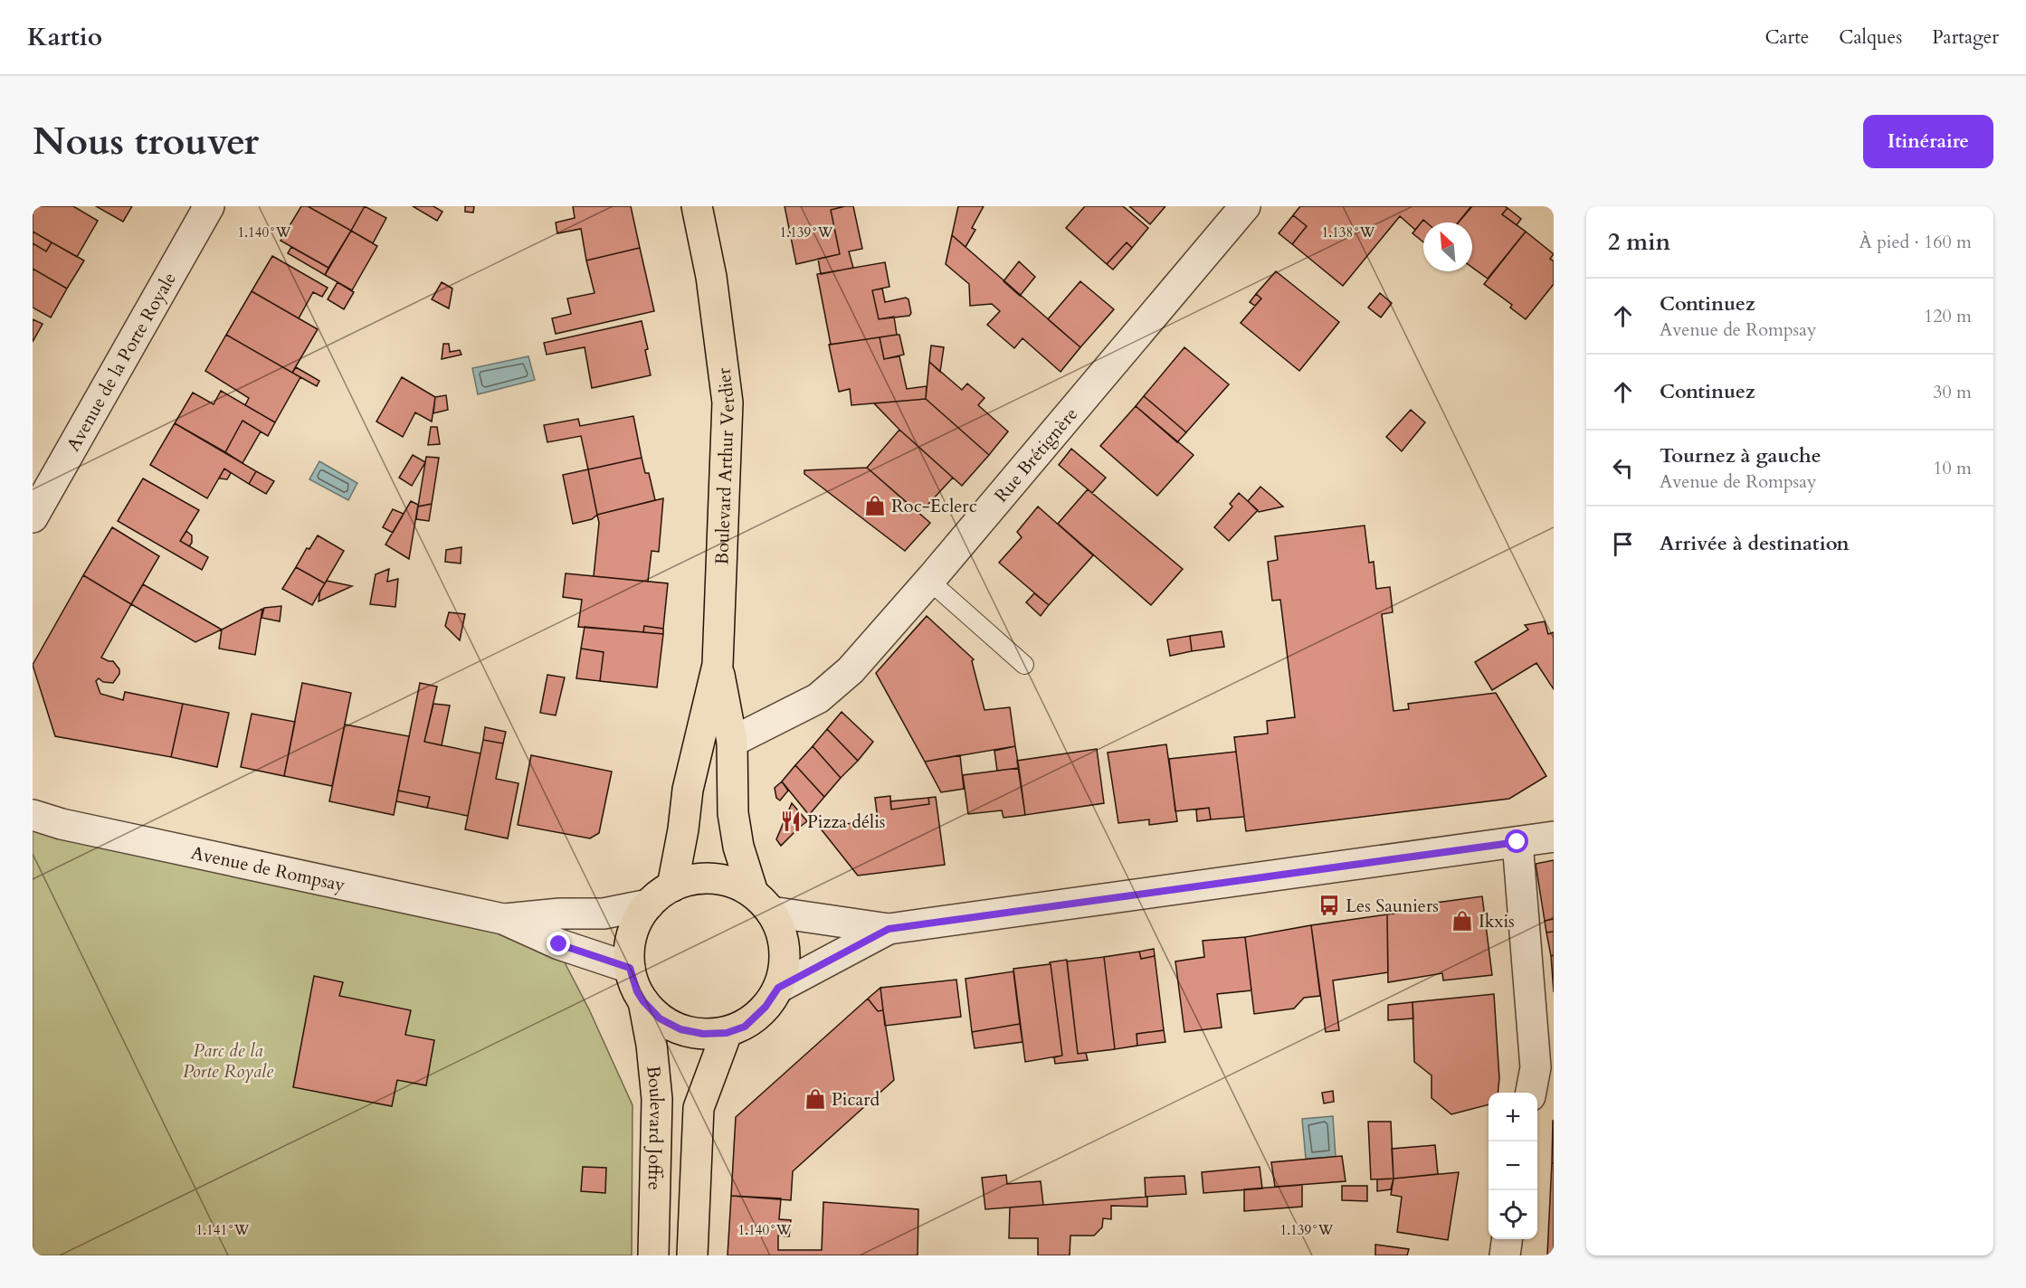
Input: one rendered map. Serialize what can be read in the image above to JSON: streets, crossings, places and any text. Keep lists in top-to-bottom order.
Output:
{
  "streets": {
    "main road": ["Boulevard Arthur Verdier", "Boulevard Joffre"],
    "street": ["Avenue de la Porte Royale", "Rue Brétignère", "Avenue de Rompsay"]
  },
  "crossings": [
    ["Rue Brétignère", "Boulevard Arthur Verdier"],
    ["Boulevard Arthur Verdier", "Avenue de Rompsay"],
    ["Boulevard Arthur Verdier", "Boulevard Joffre"],
    ["Avenue de Rompsay", "Boulevard Joffre"]
  ],
  "parks": ["Parc de la Porte Royale"],
  "places": {
    "shop": ["Roc-Eclerc", "Ikxis", "Picard"],
    "restaurant": ["Pizza délis"],
    "bus stop": ["Les Sauniers"]
  },
  "north": "top left",
  "page": {
    "header": "Kartio",
    "nav": ["Carte", "Calques", "Partager"],
    "buttons": "Itinéraire",
    "title": "Nous trouver",
    "heading": ["2 min", "À pied · 160 m"],
    "list": [
      ["Continuez", "Avenue de Rompsay", "120 m"],
      ["Continuez", "30 m"],
      ["Tournez à gauche", "Avenue de Rompsay", "10 m"],
      "Arrivée à destination"
    ],
    "map_buttons": ["+", "−"]
  },
  "coordinates": [
    "1.140°W",
    "1.139°W",
    "1.138°W",
    "1.141°W"
  ]
}
